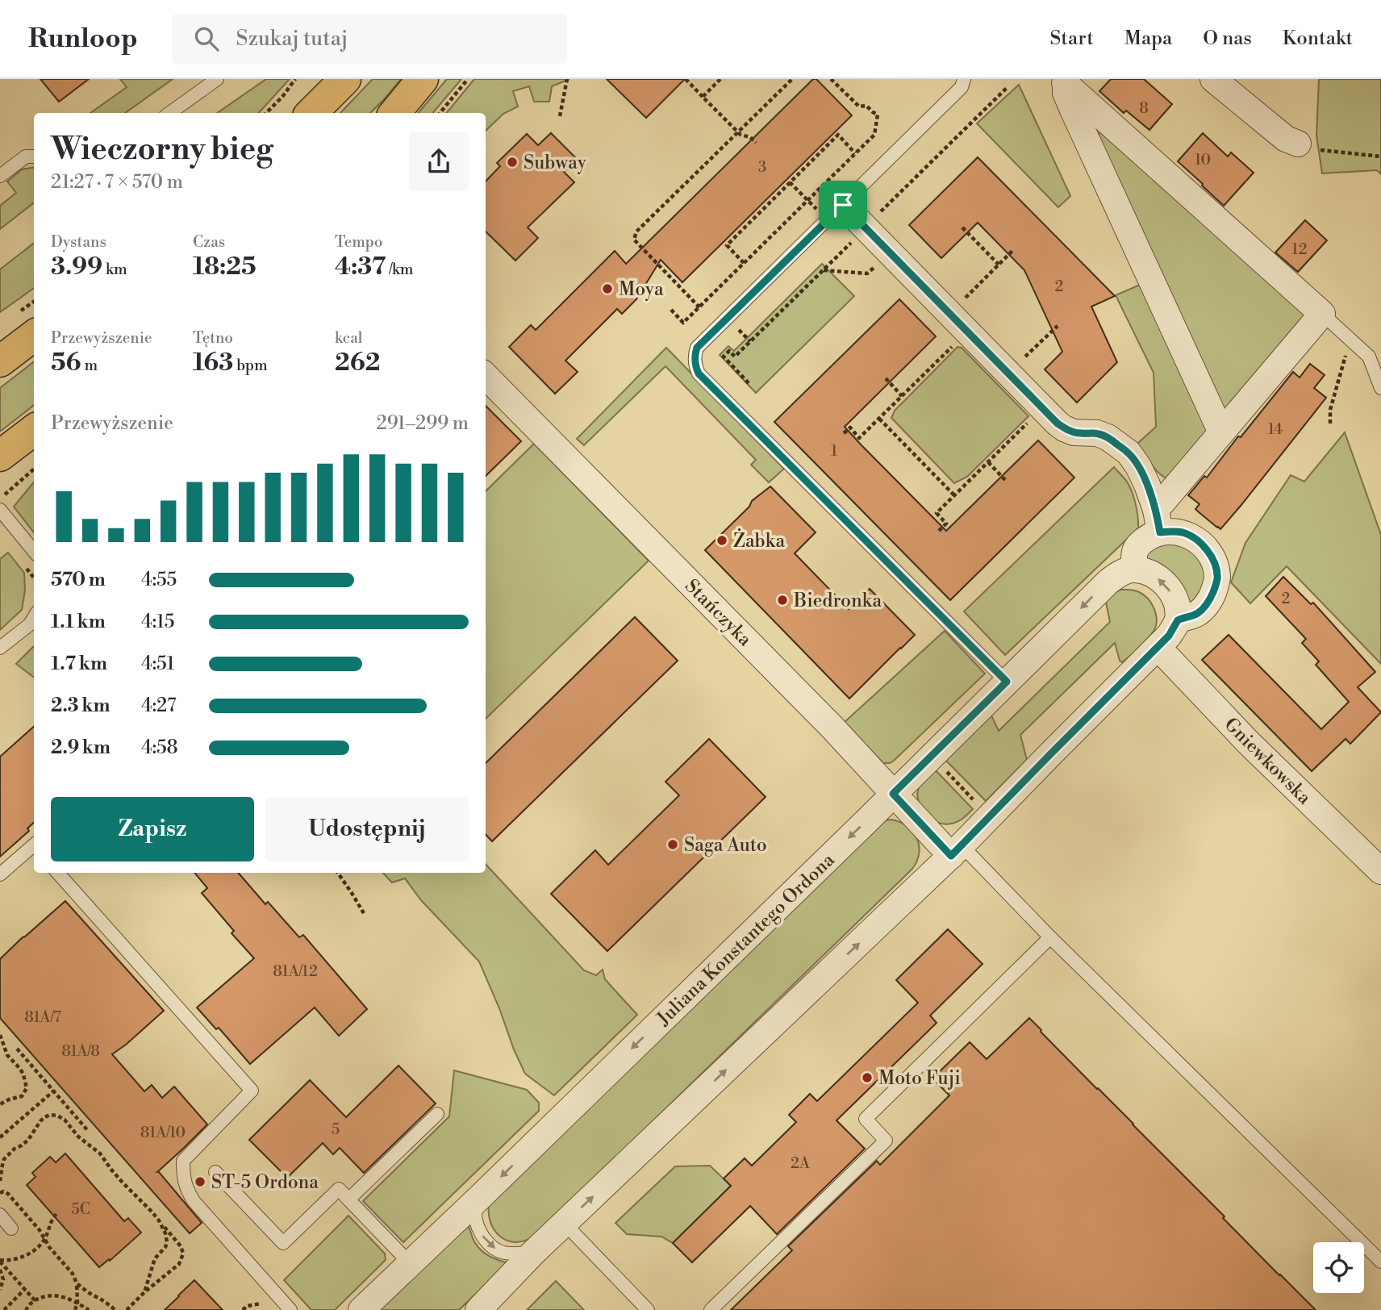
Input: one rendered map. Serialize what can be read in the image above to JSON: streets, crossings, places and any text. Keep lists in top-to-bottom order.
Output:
{
  "streets": {
    "street": ["Stańczyka", "Gniewkowska", "Juliana Konstantego Ordona"]
  },
  "crossings": [
    ["Stańczyka", "Juliana Konstantego Ordona"]
  ],
  "places": [
    "Subway",
    "Moya",
    "Żabka",
    "Biedronka",
    "Saga Auto",
    "Moto Fuji",
    "ST-5 Ordona"
  ],
  "house_numbers": [
    "8",
    "10",
    "3",
    "12",
    "2",
    "14",
    "1",
    "2",
    "81A/12",
    "81A/7",
    "81A/8",
    "5",
    "81A/10",
    "2A",
    "5C"
  ],
  "page": {
    "header": "Runloop",
    "search": "Szukaj tutaj",
    "nav": [
      "Start",
      "Mapa",
      "O nas",
      "Kontakt"
    ],
    "heading": ["Wieczorny bieg", "21:27 · 7 × 570 m"],
    "stats": [
      ["Dystans", "3.99 km"],
      ["Czas", "18:25"],
      ["Tempo", "4:37 /km"],
      ["Przewyższenie", "56 m"],
      ["Tętno", "163 bpm"],
      ["kcal", "262"]
    ],
    "chart": ["Przewyższenie", "291–299 m"],
    "list": [
      {
        "name": "570 m",
        "note": "4:55"
      },
      {
        "name": "1.1 km",
        "note": "4:15"
      },
      {
        "name": "1.7 km",
        "note": "4:51"
      },
      {
        "name": "2.3 km",
        "note": "4:27"
      },
      {
        "name": "2.9 km",
        "note": "4:58"
      }
    ],
    "buttons": ["Zapisz", "Udostępnij"]
  }
}
